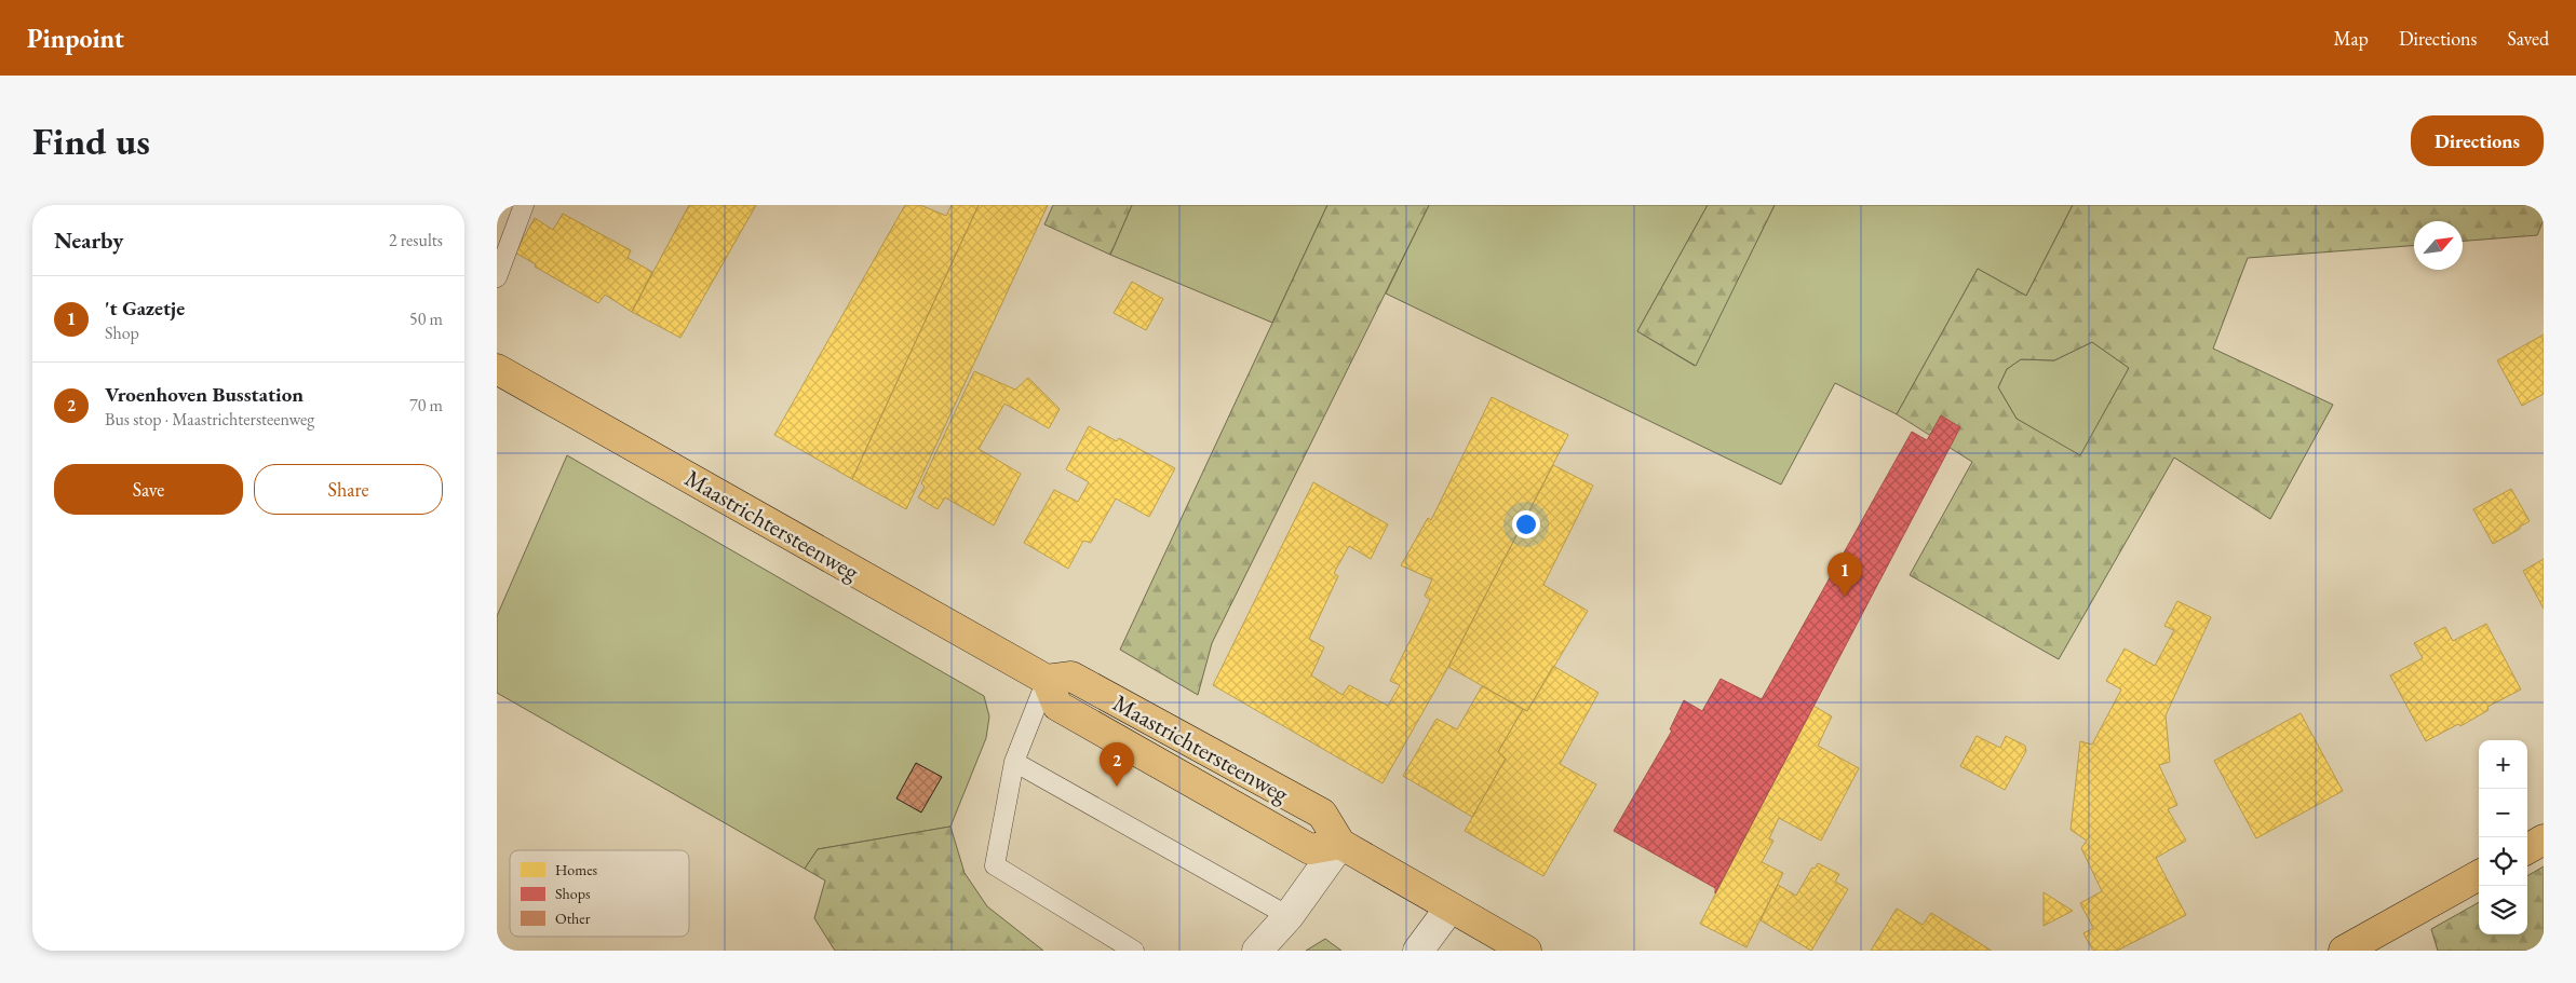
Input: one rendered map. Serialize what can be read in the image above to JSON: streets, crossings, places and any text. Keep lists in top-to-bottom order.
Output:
{
  "streets": {
    "main road": ["Maastrichtersteenweg"]
  },
  "legend": ["Homes", "Shops", "Other"],
  "north": "top right",
  "page": {
    "header": "Pinpoint",
    "nav": ["Map", "Directions", "Saved"],
    "buttons": [
      "Directions",
      ["Save", "Share"]
    ],
    "title": "Find us",
    "heading": ["Nearby", "2 results"],
    "list": [
      {
        "mark": "1",
        "name": "'t Gazetje",
        "note": "Shop",
        "value": "50 m"
      },
      {
        "mark": "2",
        "name": "Vroenhoven Busstation",
        "note": "Bus stop · Maastrichtersteenweg",
        "value": "70 m"
      }
    ],
    "pins": ["1", "2"],
    "map_buttons": ["+", "−"]
  }
}
